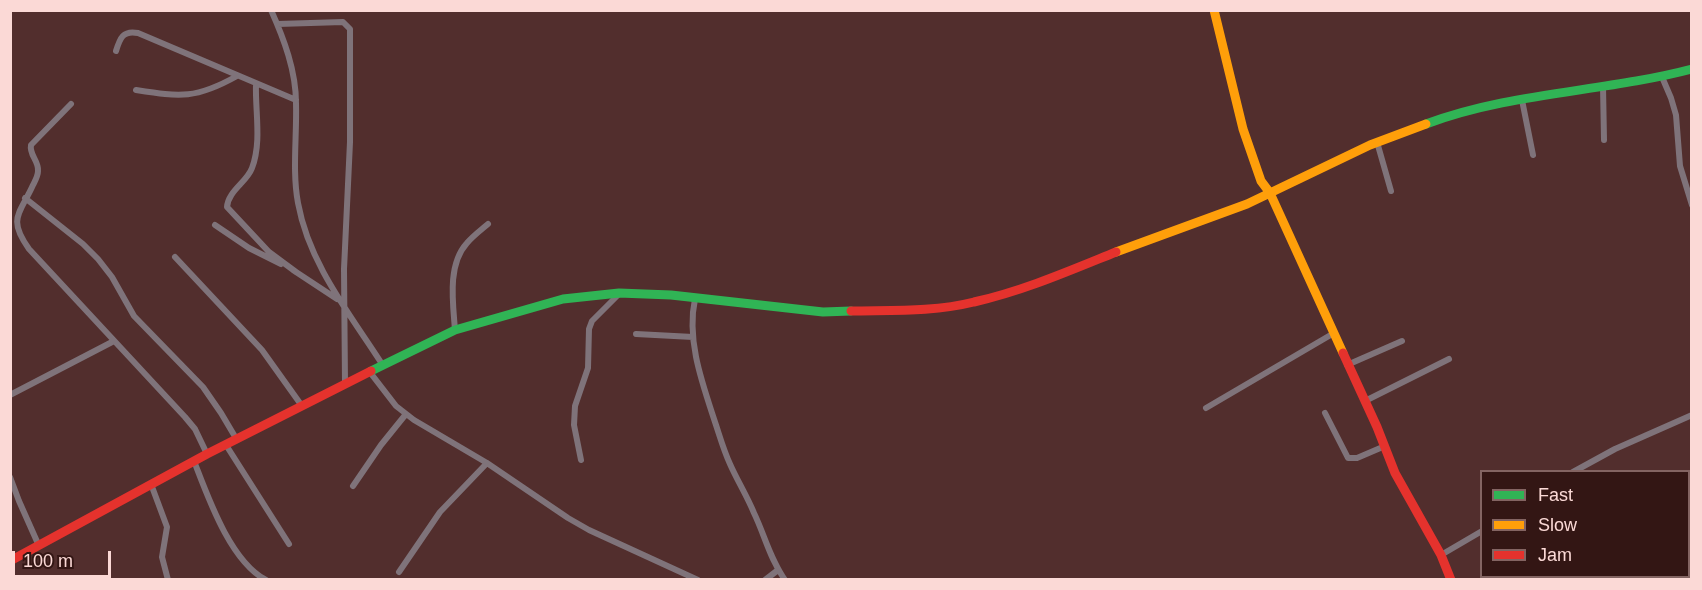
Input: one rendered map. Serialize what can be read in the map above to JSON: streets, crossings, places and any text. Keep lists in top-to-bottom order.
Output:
{
  "legend": ["Fast", "Slow", "Jam"],
  "scale_bar": "100 m"
}
